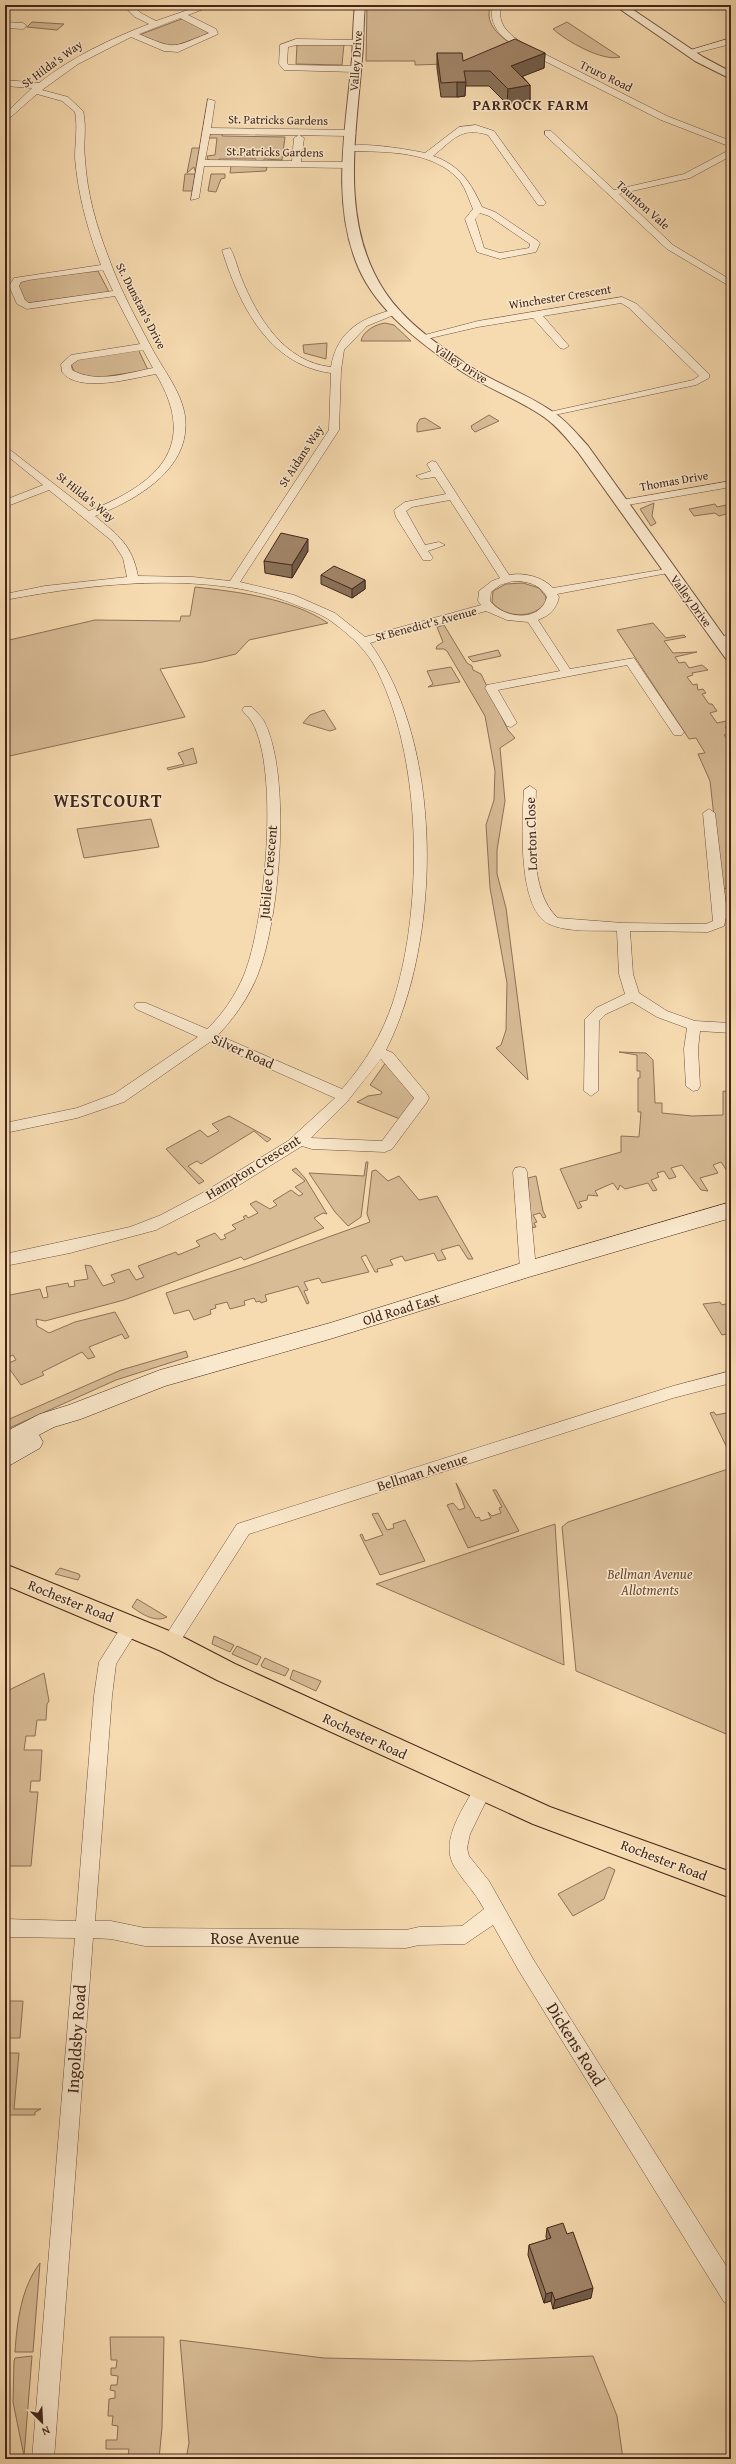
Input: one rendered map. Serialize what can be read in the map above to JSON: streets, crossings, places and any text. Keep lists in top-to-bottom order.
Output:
{
  "streets": {
    "main road": ["Old Road East", "Rochester Road"],
    "street": [
      "Valley Drive",
      "St Hilda's Way",
      "Truro Road",
      "St. Patricks Gardens",
      "St.Patricks Gardens",
      "Taunton Vale",
      "Winchester Crescent",
      "St. Dunstan's Drive",
      "St Aidans Way",
      "Thomas Drive",
      "St Benedict's Avenue",
      "Lorton Close",
      "Jubilee Crescent",
      "Silver Road",
      "Hampton Crescent",
      "Bellman Avenue",
      "Rose Avenue",
      "Ingoldsby Road",
      "Dickens Road"
    ]
  },
  "crossings": [
    ["Valley Drive", "St. Patricks Gardens"],
    ["Valley Drive", "St.Patricks Gardens"],
    ["Valley Drive", "Winchester Crescent"],
    ["Valley Drive", "St Aidans Way"],
    ["Valley Drive", "Thomas Drive"],
    ["St Hilda's Way", "St. Dunstan's Drive"],
    ["St Hilda's Way", "Hampton Crescent"],
    ["St. Patricks Gardens", "St.Patricks Gardens"],
    ["St Aidans Way", "Hampton Crescent"],
    ["St Benedict's Avenue", "Hampton Crescent"],
    ["Jubilee Crescent", "Silver Road"],
    ["Silver Road", "Hampton Crescent"],
    ["Bellman Avenue", "Rochester Road"],
    ["Rochester Road", "Ingoldsby Road"],
    ["Rochester Road", "Dickens Road"],
    ["Rose Avenue", "Ingoldsby Road"],
    ["Rose Avenue", "Dickens Road"]
  ],
  "districts": ["PARROCK FARM", "WESTCOURT"],
  "parks": ["Bellman Avenue Allotments"],
  "north": "bottom right"
}
